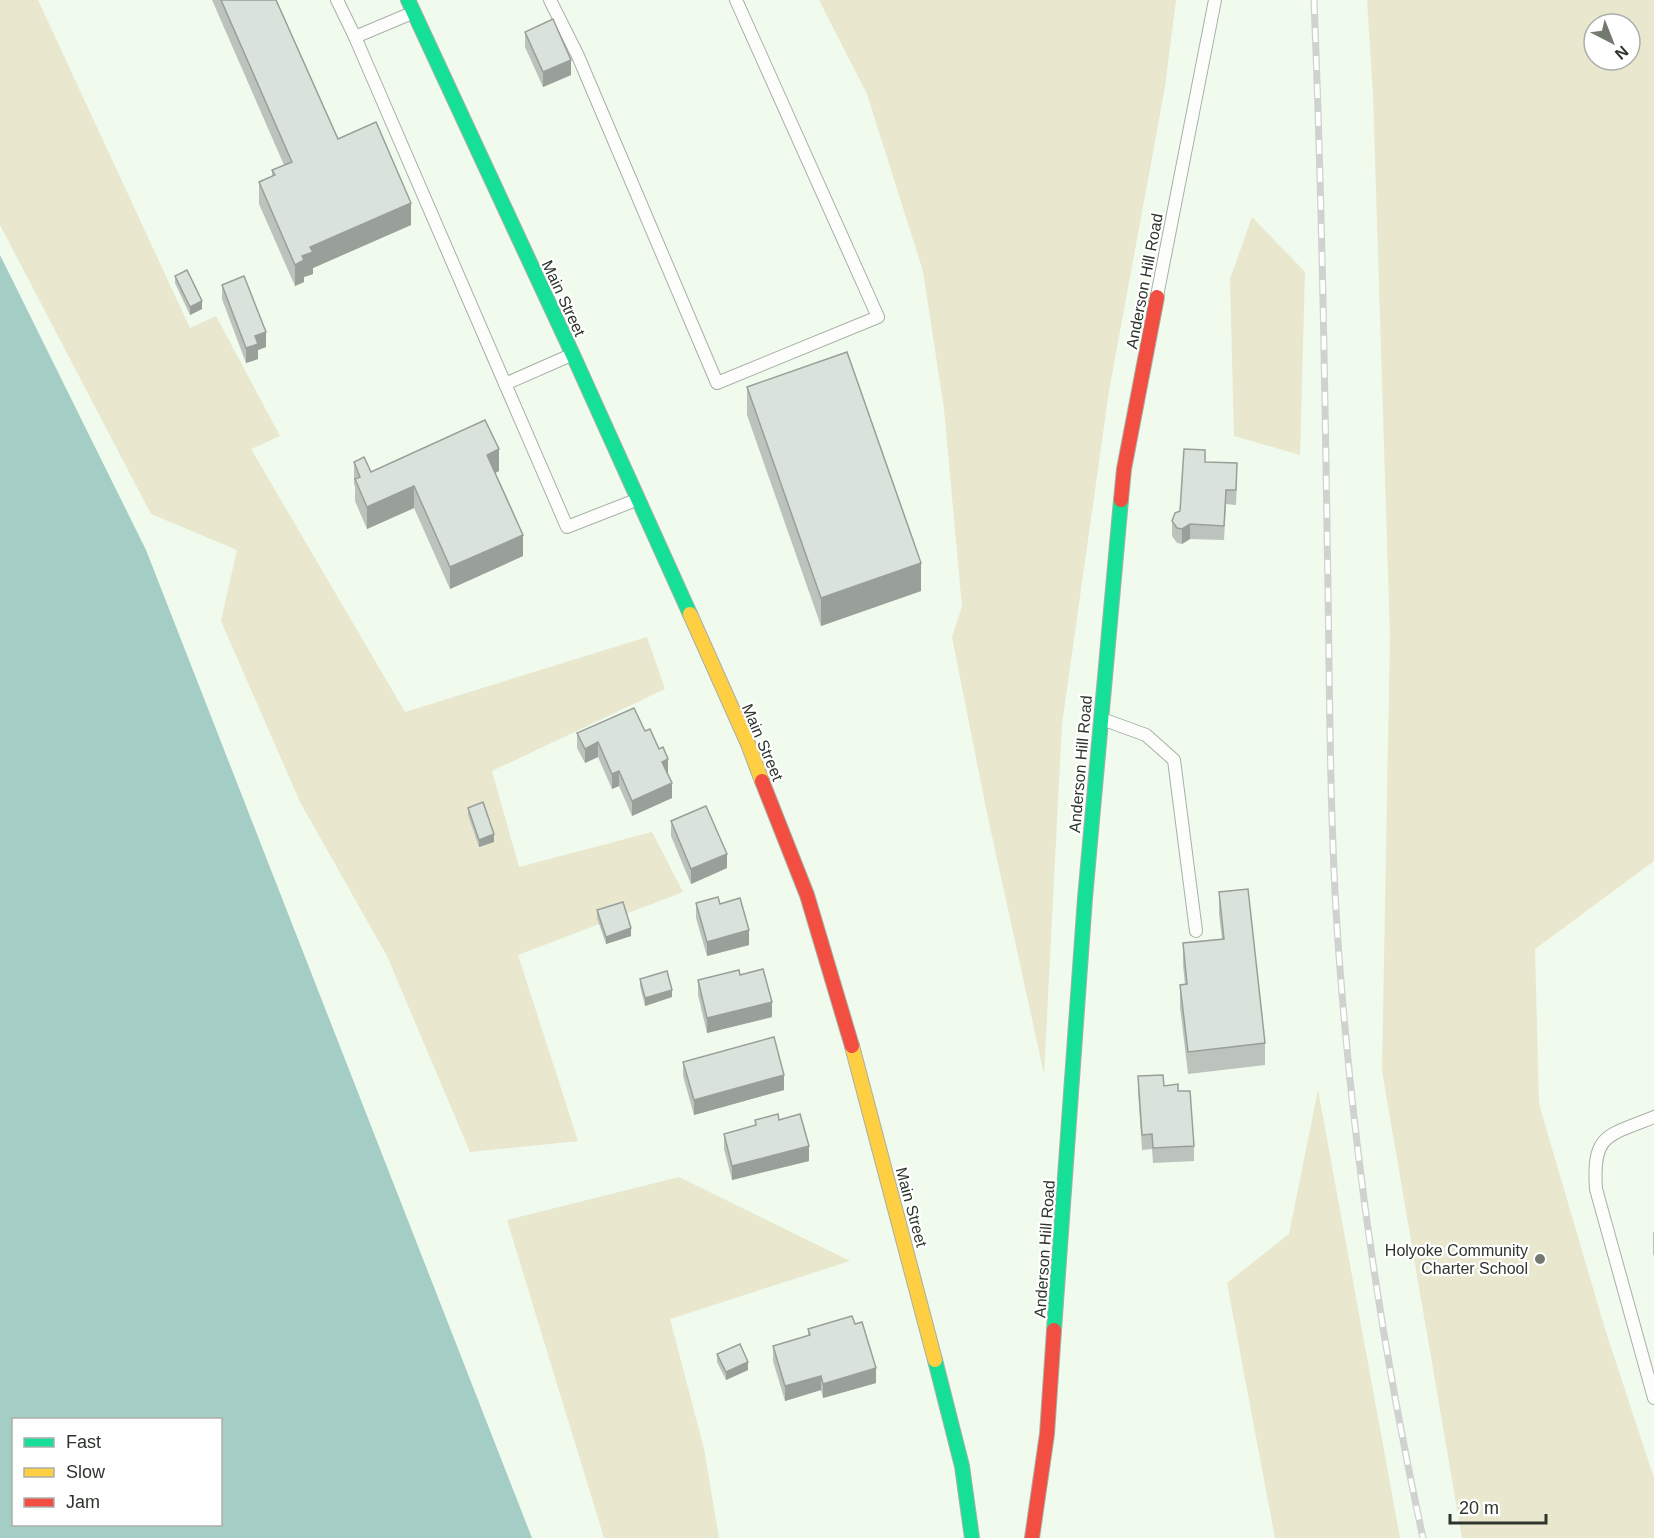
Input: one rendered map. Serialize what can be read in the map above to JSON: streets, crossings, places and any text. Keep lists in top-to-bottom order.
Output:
{
  "streets": {
    "main road": ["Anderson Hill Road", "Main Street"]
  },
  "places": ["Holyoke Community Charter School"],
  "legend": ["Fast", "Slow", "Jam"],
  "scale_bar": "20 m",
  "north": "bottom right"
}
